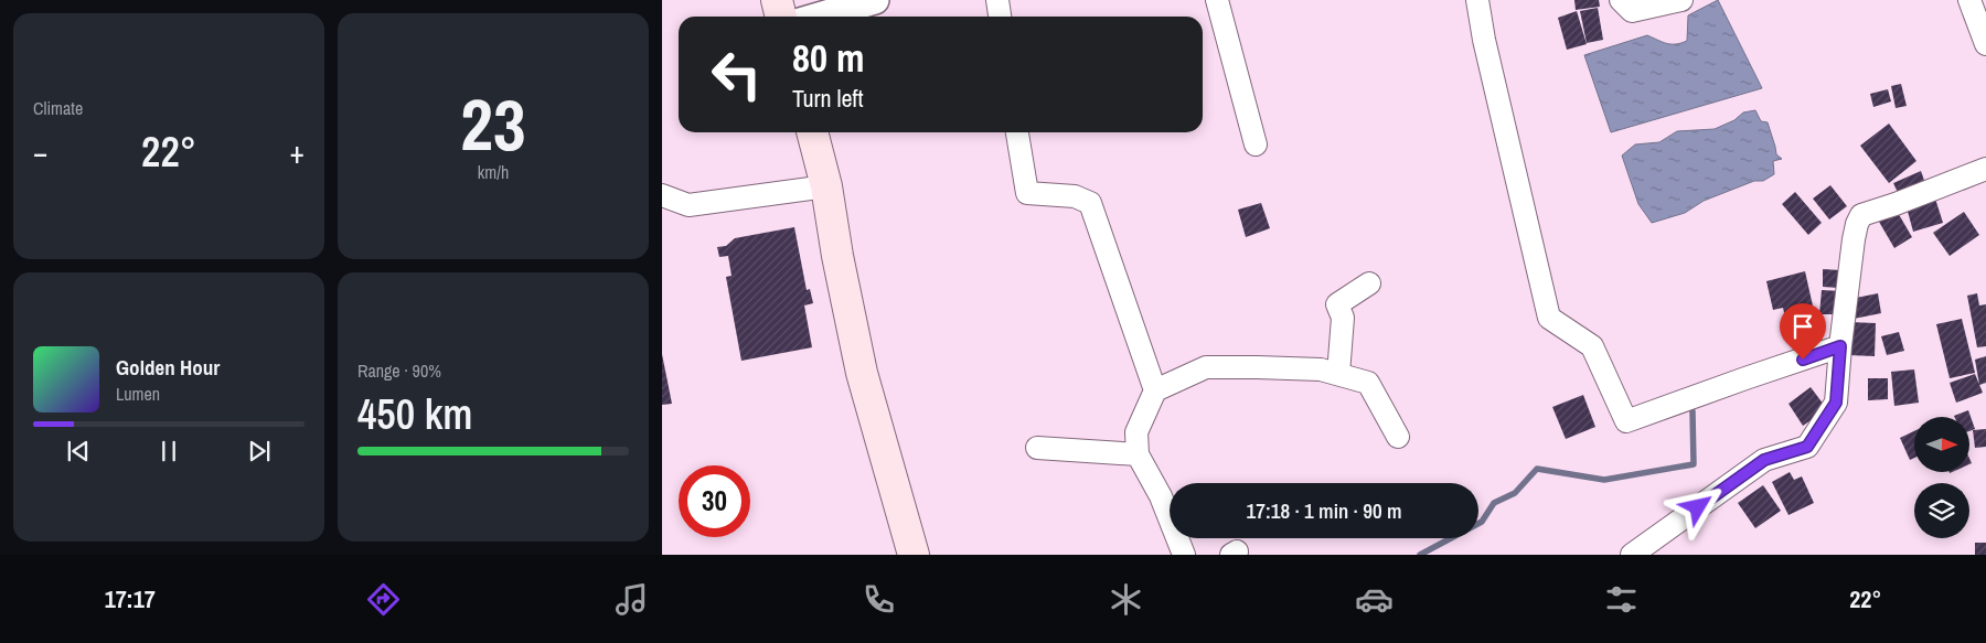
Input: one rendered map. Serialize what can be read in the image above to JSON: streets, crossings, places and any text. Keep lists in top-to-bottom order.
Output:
{
  "north": "right",
  "page": {
    "tile": [
      "Climate",
      ["23", "km/h"],
      ["Range · 90%", "450 km"]
    ],
    "turn": ["80 m", "Turn left"],
    "heat": ["−", "22°", "+"],
    "song": ["Golden Hour", "Lumen"],
    "limit": "30",
    "trip": "17:18 · 1 min · 90 m",
    "tabs": ["17:17", "22°"]
  }
}
